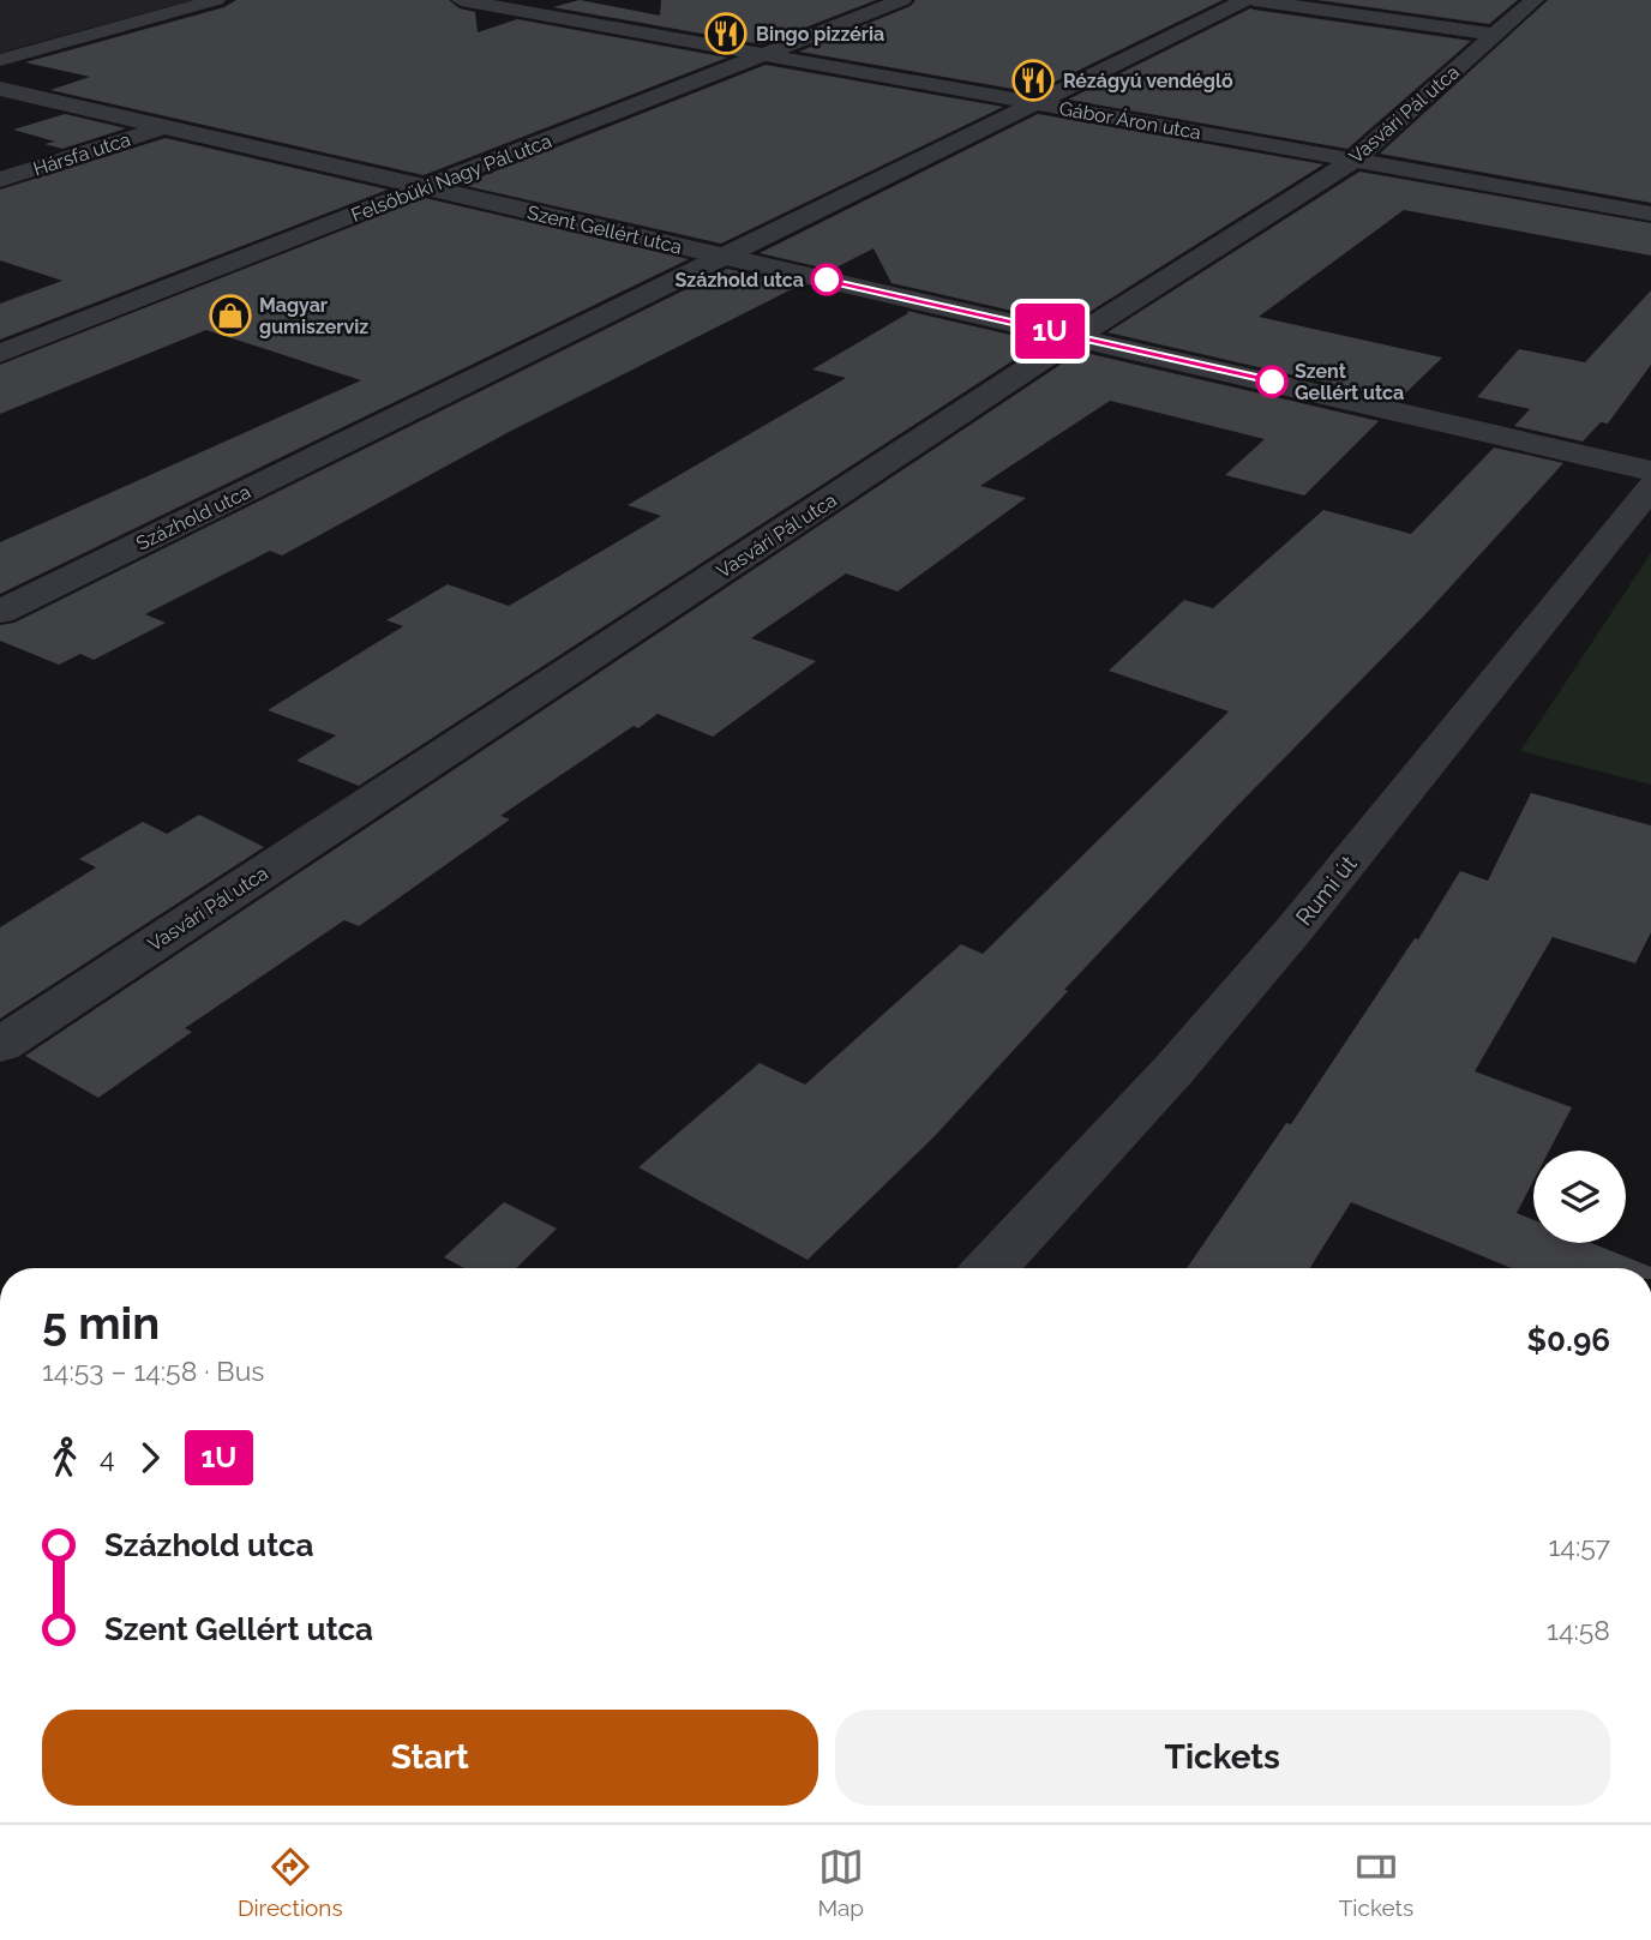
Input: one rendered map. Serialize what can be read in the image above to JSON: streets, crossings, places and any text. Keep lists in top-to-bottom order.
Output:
{
  "streets": {
    "street": [
      "Vasvári Pál utca",
      "Gábor Áron utca",
      "Hársfa utca",
      "Felsőbüki Nagy Pál utca",
      "Szent Gellért utca",
      "Százhold utca",
      "Rumi út"
    ]
  },
  "crossings": [
    ["Vasvári Pál utca", "Gábor Áron utca"],
    ["Vasvári Pál utca", "Szent Gellért utca"],
    ["Gábor Áron utca", "Felsőbüki Nagy Pál utca"],
    ["Gábor Áron utca", "Százhold utca"],
    ["Hársfa utca", "Szent Gellért utca"],
    ["Felsőbüki Nagy Pál utca", "Szent Gellért utca"],
    ["Szent Gellért utca", "Százhold utca"]
  ],
  "places": {
    "restaurant": ["Bingo pizzéria", "Rézágyú vendéglő"],
    "other": ["Százhold utca", "Szent Gellért utca"],
    "shop": ["Magyar gumiszerviz"]
  },
  "lines": ["bus line 1U"],
  "page": {
    "on_map": "1U",
    "heading": ["5 min", "14:53 – 14:58 · Bus", "$0.96"],
    "legs": ["4", "1U"],
    "list": [
      {
        "name": "Százhold utca",
        "value": "14:57"
      },
      {
        "name": "Szent Gellért utca",
        "value": "14:58"
      }
    ],
    "buttons": ["Start", "Tickets"],
    "tabs": ["Directions", "Map", "Tickets"]
  }
}
